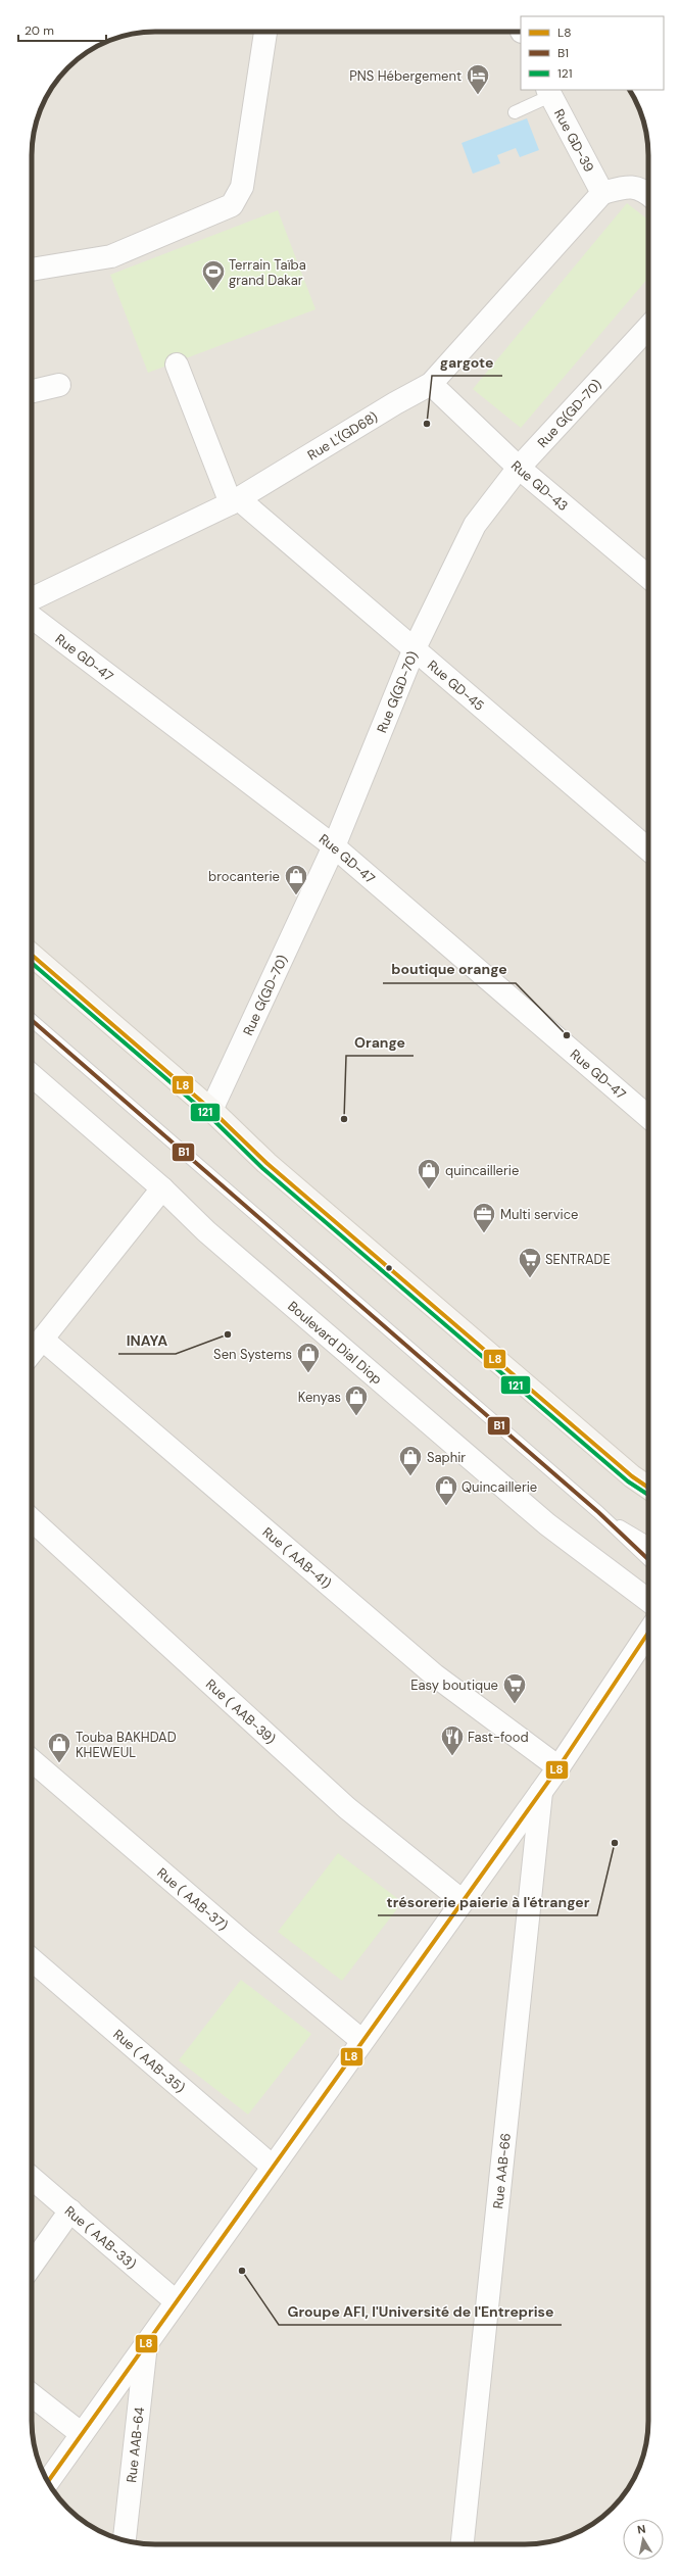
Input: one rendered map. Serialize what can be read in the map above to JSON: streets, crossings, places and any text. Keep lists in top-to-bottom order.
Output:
{
  "streets": {
    "street": [
      "Rue GD-39",
      "Rue G(GD-70)",
      "Rue L'(GD68)",
      "Rue GD-43",
      "Rue GD-47",
      "Rue GD-45",
      "Boulevard Dial Diop",
      "Rue ( AAB-41)",
      "Rue ( AAB-39)",
      "Rue ( AAB-37)",
      "Rue ( AAB-35)",
      "Rue AAB-66",
      "Rue ( AAB-33)",
      "Rue AAB-64"
    ]
  },
  "crossings": [
    ["Rue GD-39", "Rue L'(GD68)"],
    ["Rue G(GD-70)", "Rue GD-43"],
    ["Rue G(GD-70)", "Rue GD-47"],
    ["Rue G(GD-70)", "Rue GD-45"],
    ["Rue L'(GD68)", "Rue GD-43"],
    ["Rue L'(GD68)", "Rue GD-45"]
  ],
  "places": {
    "hotel": ["PNS Hébergement"],
    "sports": ["Terrain Taïba grand Dakar"],
    "other": [
      "gargote",
      "boutique orange",
      "Orange",
      "INAYA",
      "trésorerie paierie à l'étranger",
      "Groupe AFI, l'Université de l'Entreprise"
    ],
    "shop": [
      "brocanterie",
      "quincaillerie",
      "Sen Systems",
      "Kenyas",
      "Saphir",
      "Quincaillerie",
      "Touba BAKHDAD KHEWEUL"
    ],
    "office": ["Multi service"],
    "supermarket": ["SENTRADE", "Easy boutique"],
    "restaurant": ["Fast-food"]
  },
  "lines": ["transit line L8", "transit line 121", "transit line B1"],
  "legend": ["L8", "B1", "121"],
  "scale_bar": "20 m",
  "north": "top"
}
